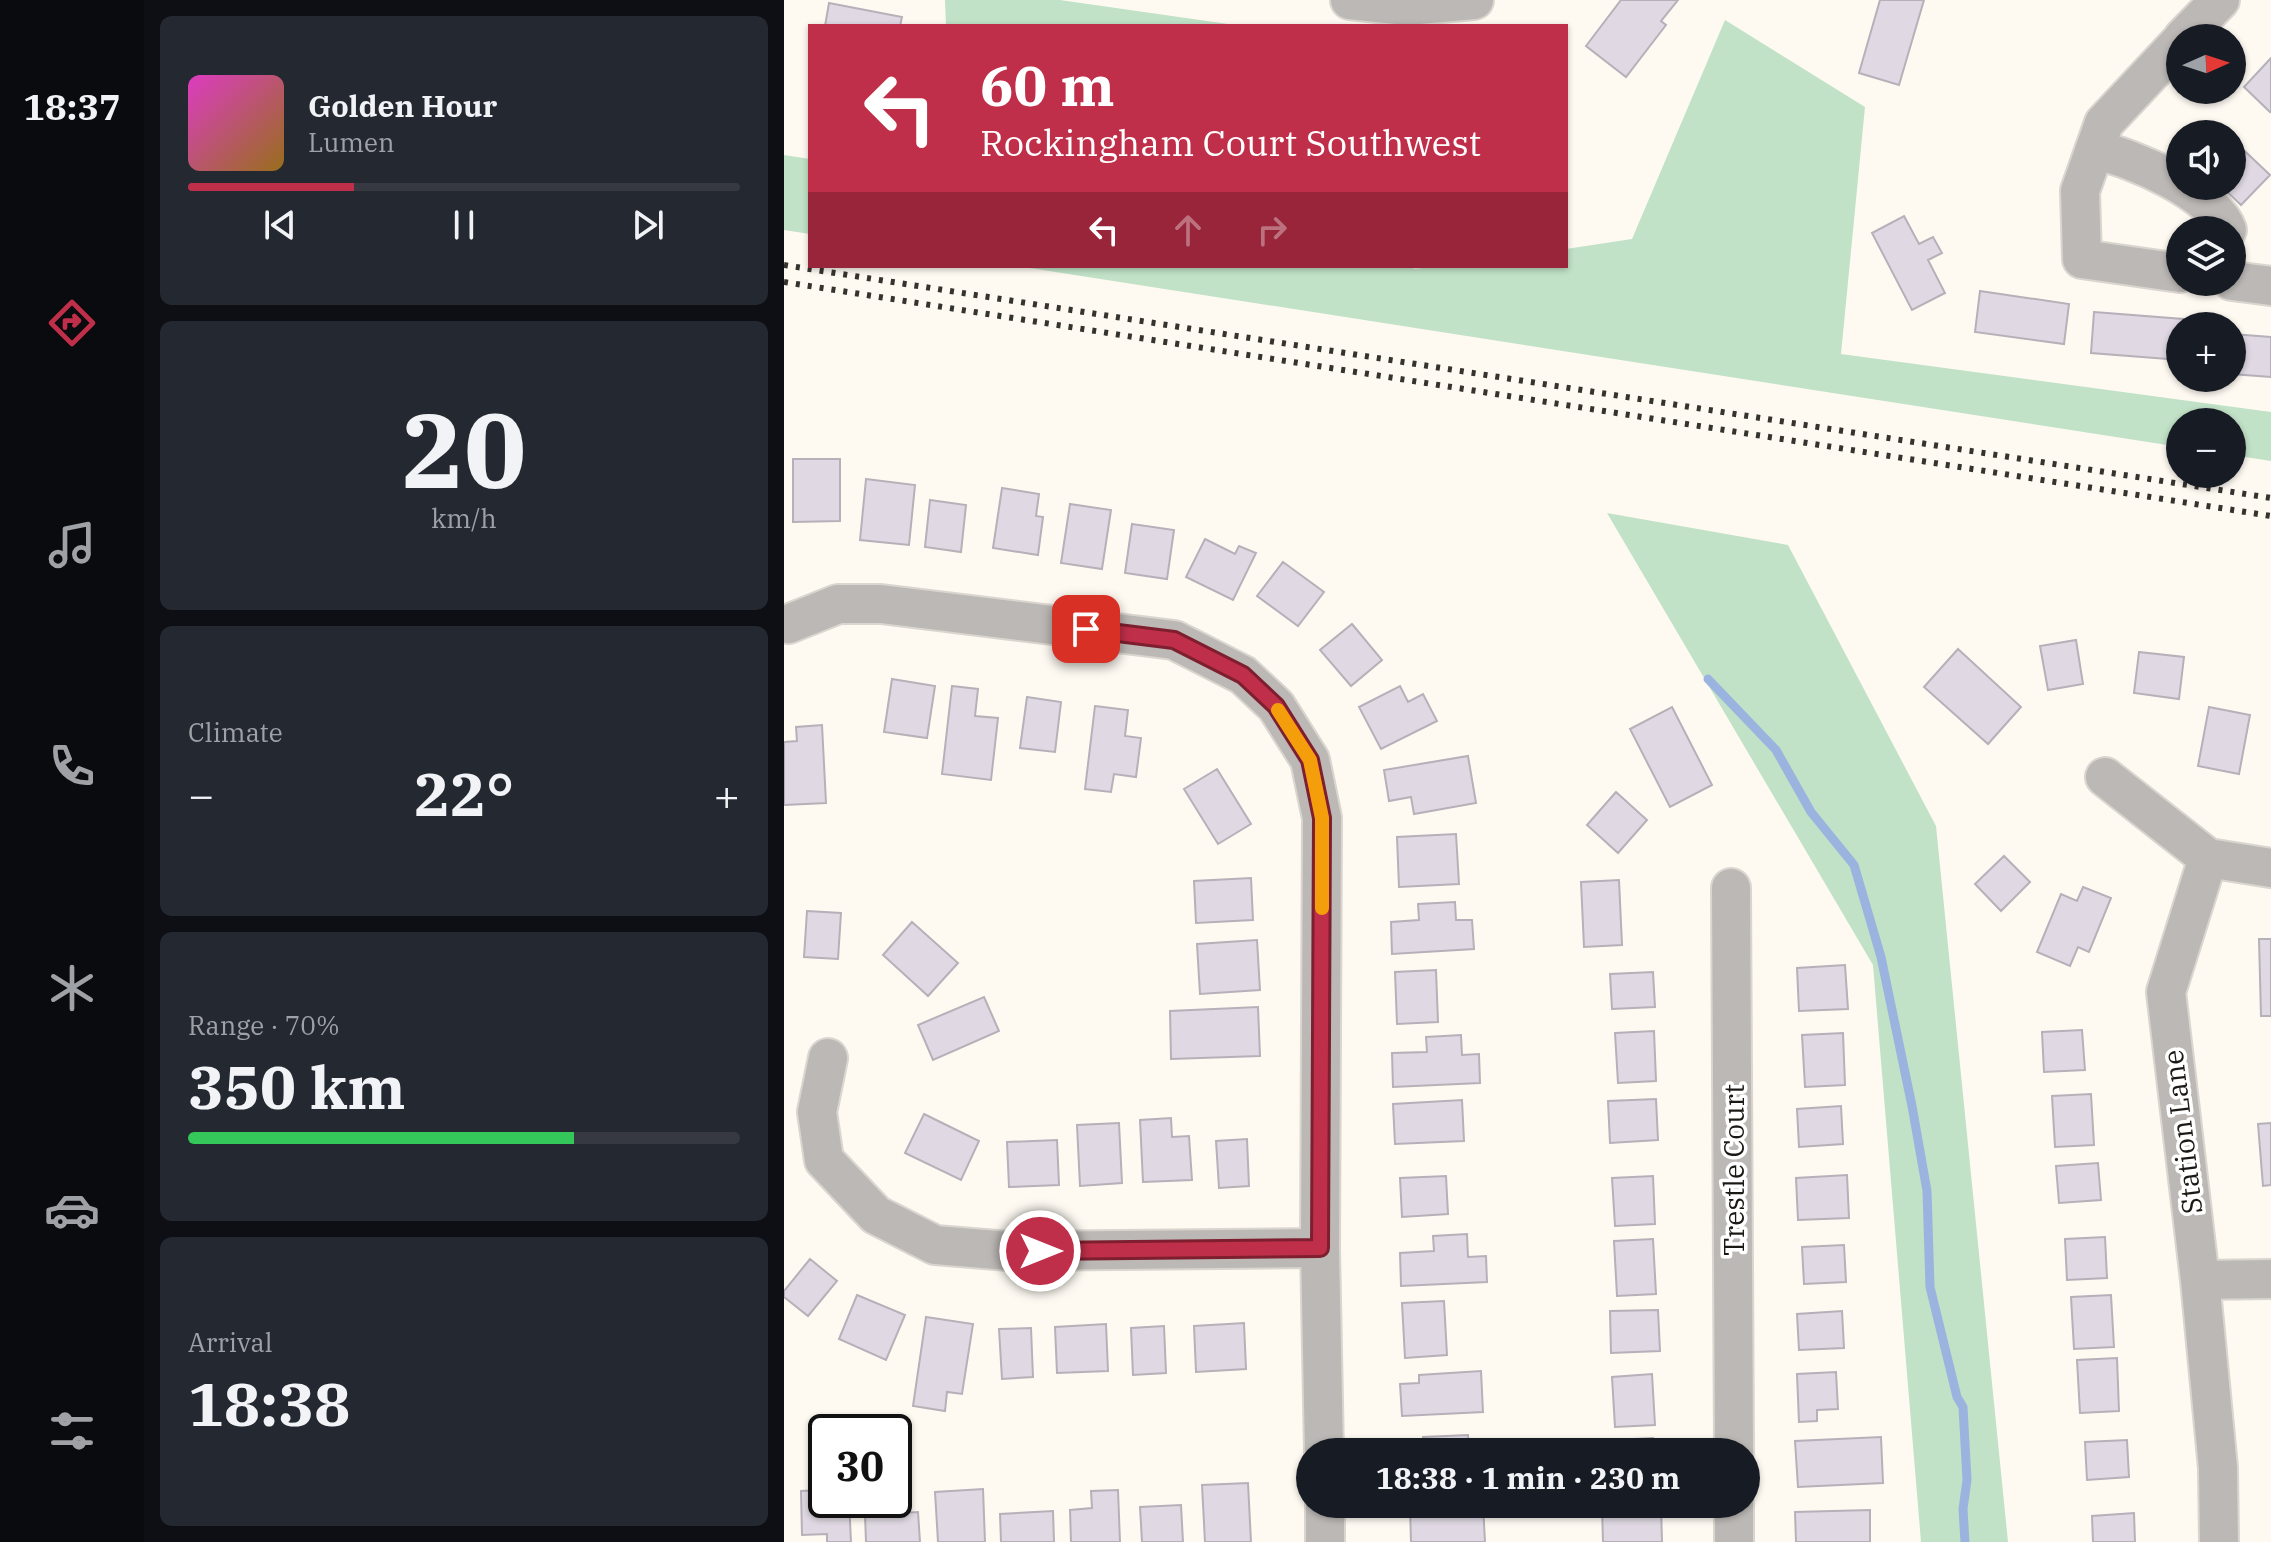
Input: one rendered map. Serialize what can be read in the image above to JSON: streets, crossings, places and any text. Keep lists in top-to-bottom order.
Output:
{
  "streets": {
    "street": ["Station Lane", "Trestle Court"]
  },
  "north": "right",
  "page": {
    "tabs": "18:37",
    "map_buttons": ["+", "−"],
    "turn": ["60 m", "Rockingham Court Southwest"],
    "song": ["Golden Hour", "Lumen"],
    "tile": [
      ["20", "km/h"],
      "Climate",
      ["Range · 70%", "350 km"],
      ["Arrival", "18:38"]
    ],
    "heat": ["−", "22°", "+"],
    "limit": "30",
    "trip": "18:38 · 1 min · 230 m"
  }
}
